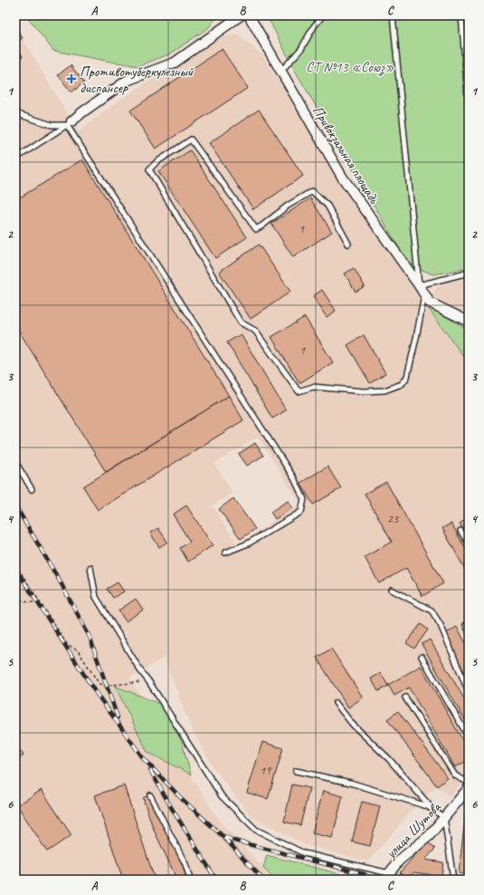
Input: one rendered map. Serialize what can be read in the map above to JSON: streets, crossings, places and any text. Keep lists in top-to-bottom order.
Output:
{
  "streets": {
    "street": ["Привокзальная площадь", "улица Шутова"]
  },
  "parks": ["СТ №13 «Союз»"],
  "places": {
    "health": ["Противотуберкулезный диспансер"]
  },
  "house_numbers": [
    "1",
    "1",
    "23",
    "19"
  ],
  "grid": {
    "columns": ["A", "B", "C"],
    "rows": [
      "1",
      "2",
      "3",
      "4",
      "5",
      "6"
    ]
  }
}
